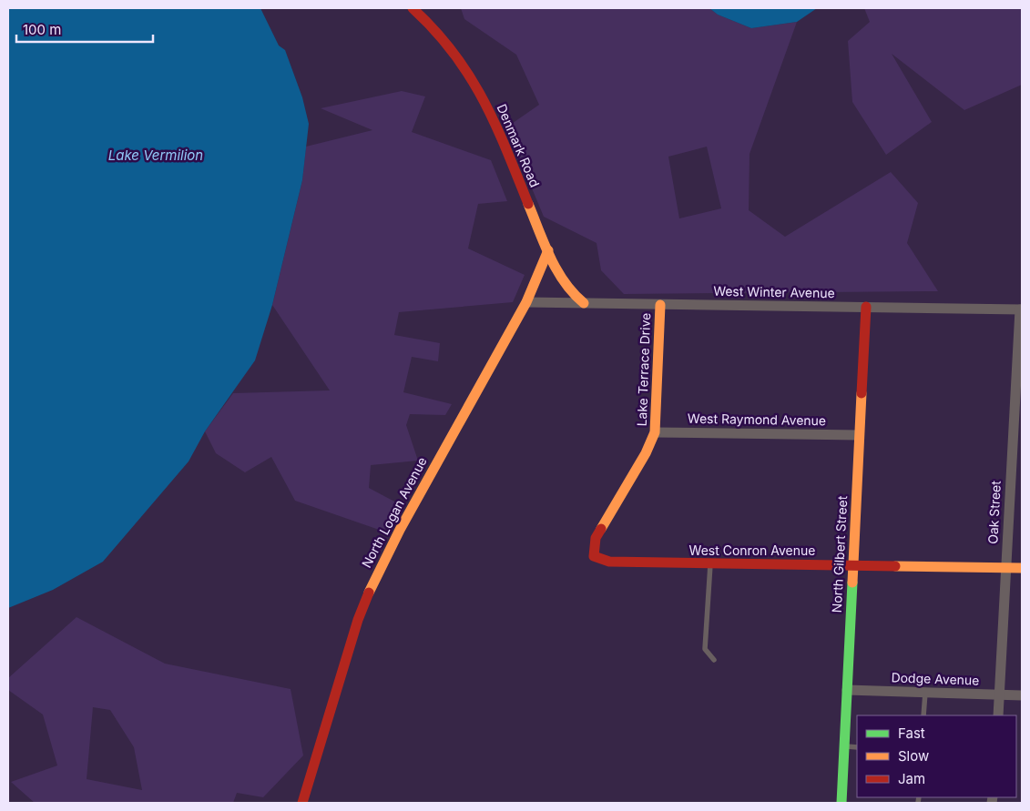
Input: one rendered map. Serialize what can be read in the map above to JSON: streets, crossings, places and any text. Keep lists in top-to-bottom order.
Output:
{
  "streets": {
    "street": [
      "Denmark Road",
      "West Winter Avenue",
      "Lake Terrace Drive",
      "West Raymond Avenue",
      "North Logan Avenue",
      "Oak Street",
      "West Conron Avenue",
      "North Gilbert Street",
      "Dodge Avenue"
    ]
  },
  "crossings": [
    ["Denmark Road", "West Winter Avenue"],
    ["Denmark Road", "North Logan Avenue"],
    ["West Winter Avenue", "Lake Terrace Drive"],
    ["West Winter Avenue", "North Logan Avenue"],
    ["West Winter Avenue", "Oak Street"],
    ["West Winter Avenue", "North Gilbert Street"],
    ["Lake Terrace Drive", "West Raymond Avenue"],
    ["Lake Terrace Drive", "West Conron Avenue"],
    ["West Raymond Avenue", "North Gilbert Street"],
    ["Oak Street", "West Conron Avenue"],
    ["Oak Street", "Dodge Avenue"],
    ["West Conron Avenue", "North Gilbert Street"],
    ["North Gilbert Street", "Dodge Avenue"]
  ],
  "water": ["Lake Vermilion"],
  "legend": ["Fast", "Slow", "Jam"],
  "scale_bar": "100 m"
}
